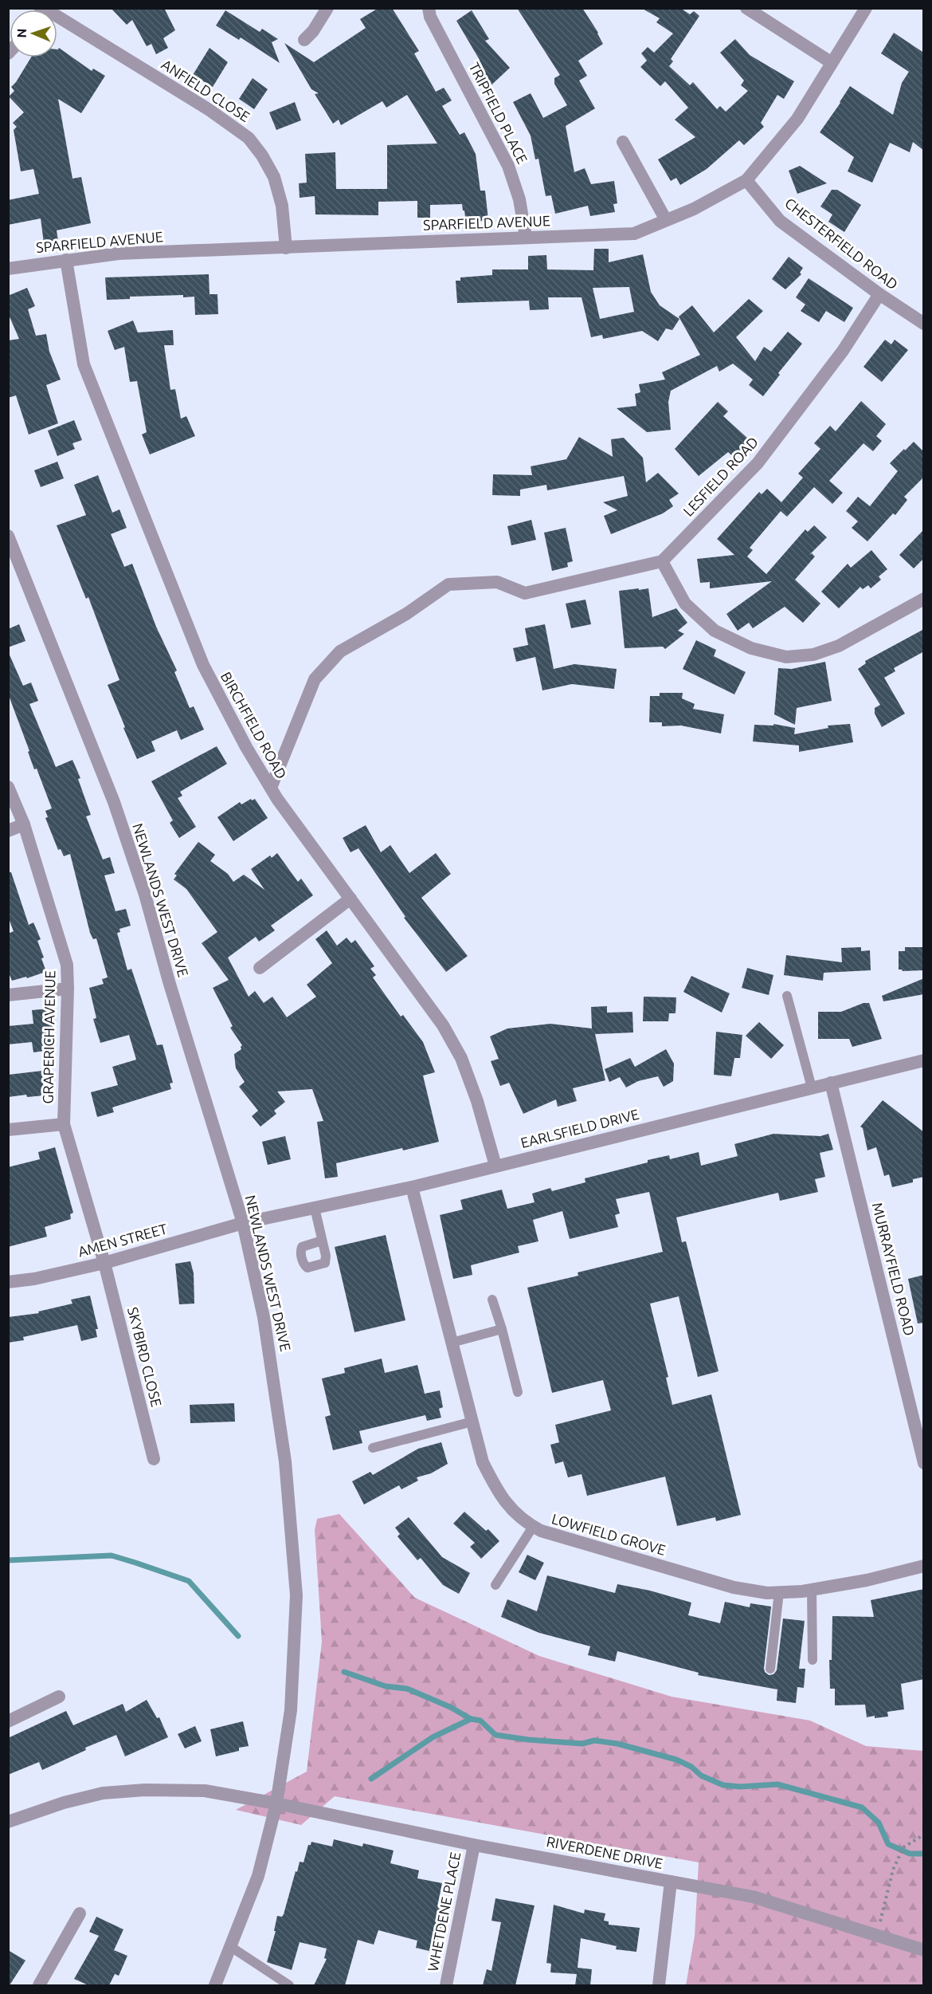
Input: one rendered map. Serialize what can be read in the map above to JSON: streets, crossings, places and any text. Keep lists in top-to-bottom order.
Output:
{
  "streets": {
    "street": [
      "ANFIELD CLOSE",
      "TRIPFIELD PLACE",
      "SPARFIELD AVENUE",
      "CHESTERFIELD ROAD",
      "LESFIELD ROAD",
      "BIRCHFIELD ROAD",
      "NEWLANDS WEST DRIVE",
      "GRAPERICH AVENUE",
      "EARLSFIELD DRIVE",
      "AMEN STREET",
      "MURRAYFIELD ROAD",
      "SKYBIRD CLOSE",
      "LOWFIELD GROVE",
      "RIVERDENE DRIVE",
      "WHETDENE PLACE"
    ]
  },
  "crossings": [
    ["ANFIELD CLOSE", "SPARFIELD AVENUE"],
    ["TRIPFIELD PLACE", "SPARFIELD AVENUE"],
    ["SPARFIELD AVENUE", "CHESTERFIELD ROAD"],
    ["SPARFIELD AVENUE", "BIRCHFIELD ROAD"],
    ["CHESTERFIELD ROAD", "LESFIELD ROAD"],
    ["BIRCHFIELD ROAD", "EARLSFIELD DRIVE"],
    ["NEWLANDS WEST DRIVE", "EARLSFIELD DRIVE"],
    ["NEWLANDS WEST DRIVE", "AMEN STREET"],
    ["NEWLANDS WEST DRIVE", "RIVERDENE DRIVE"],
    ["GRAPERICH AVENUE", "AMEN STREET"],
    ["GRAPERICH AVENUE", "SKYBIRD CLOSE"],
    ["EARLSFIELD DRIVE", "AMEN STREET"],
    ["EARLSFIELD DRIVE", "MURRAYFIELD ROAD"],
    ["EARLSFIELD DRIVE", "LOWFIELD GROVE"],
    ["AMEN STREET", "SKYBIRD CLOSE"],
    ["RIVERDENE DRIVE", "WHETDENE PLACE"]
  ],
  "north": "left"
}
